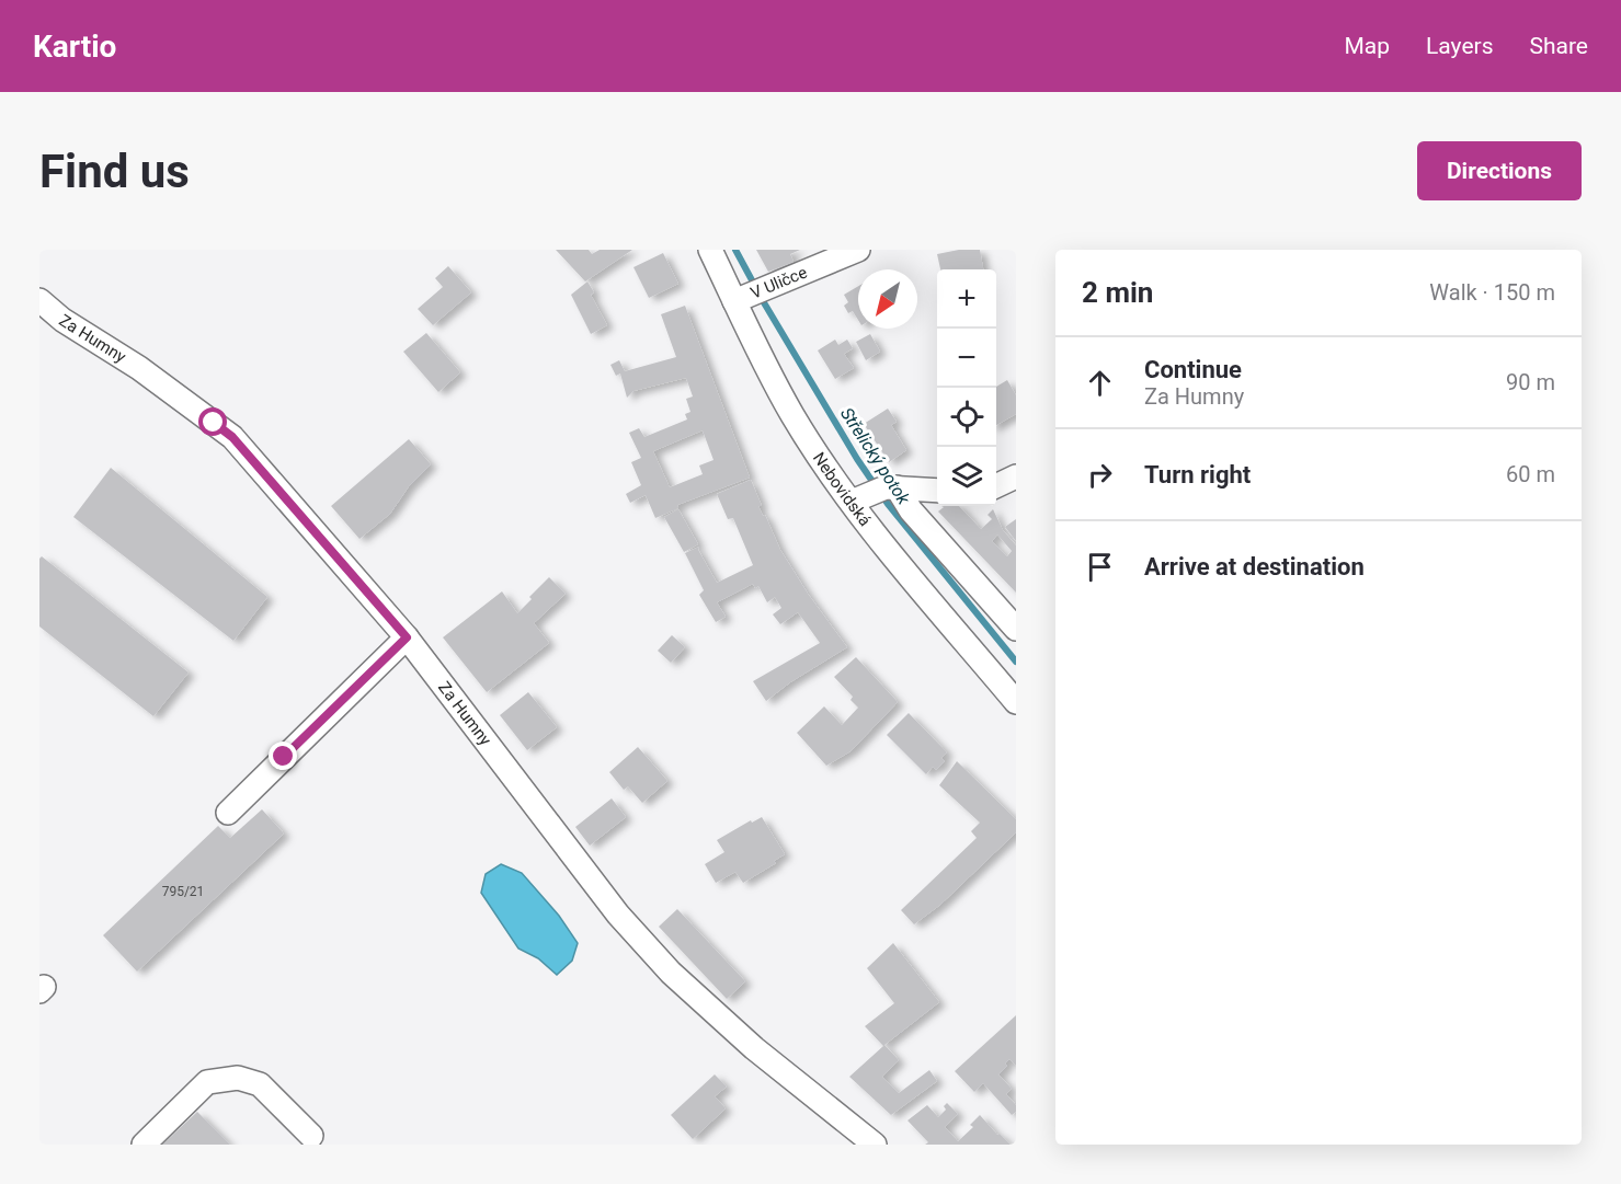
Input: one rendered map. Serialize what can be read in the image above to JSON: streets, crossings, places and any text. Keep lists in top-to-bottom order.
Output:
{
  "streets": {
    "street": ["V Uličce", "Za Humny", "Nebovidská"]
  },
  "crossings": [
    ["V Uličce", "Nebovidská"]
  ],
  "water": ["Střelický potok"],
  "house_numbers": ["795/21"],
  "north": "bottom left",
  "page": {
    "header": "Kartio",
    "nav": ["Map", "Layers", "Share"],
    "buttons": "Directions",
    "title": "Find us",
    "heading": ["2 min", "Walk · 150 m"],
    "map_buttons": ["+", "−"],
    "list": [
      ["Continue", "Za Humny", "90 m"],
      ["Turn right", "60 m"],
      "Arrive at destination"
    ]
  }
}
